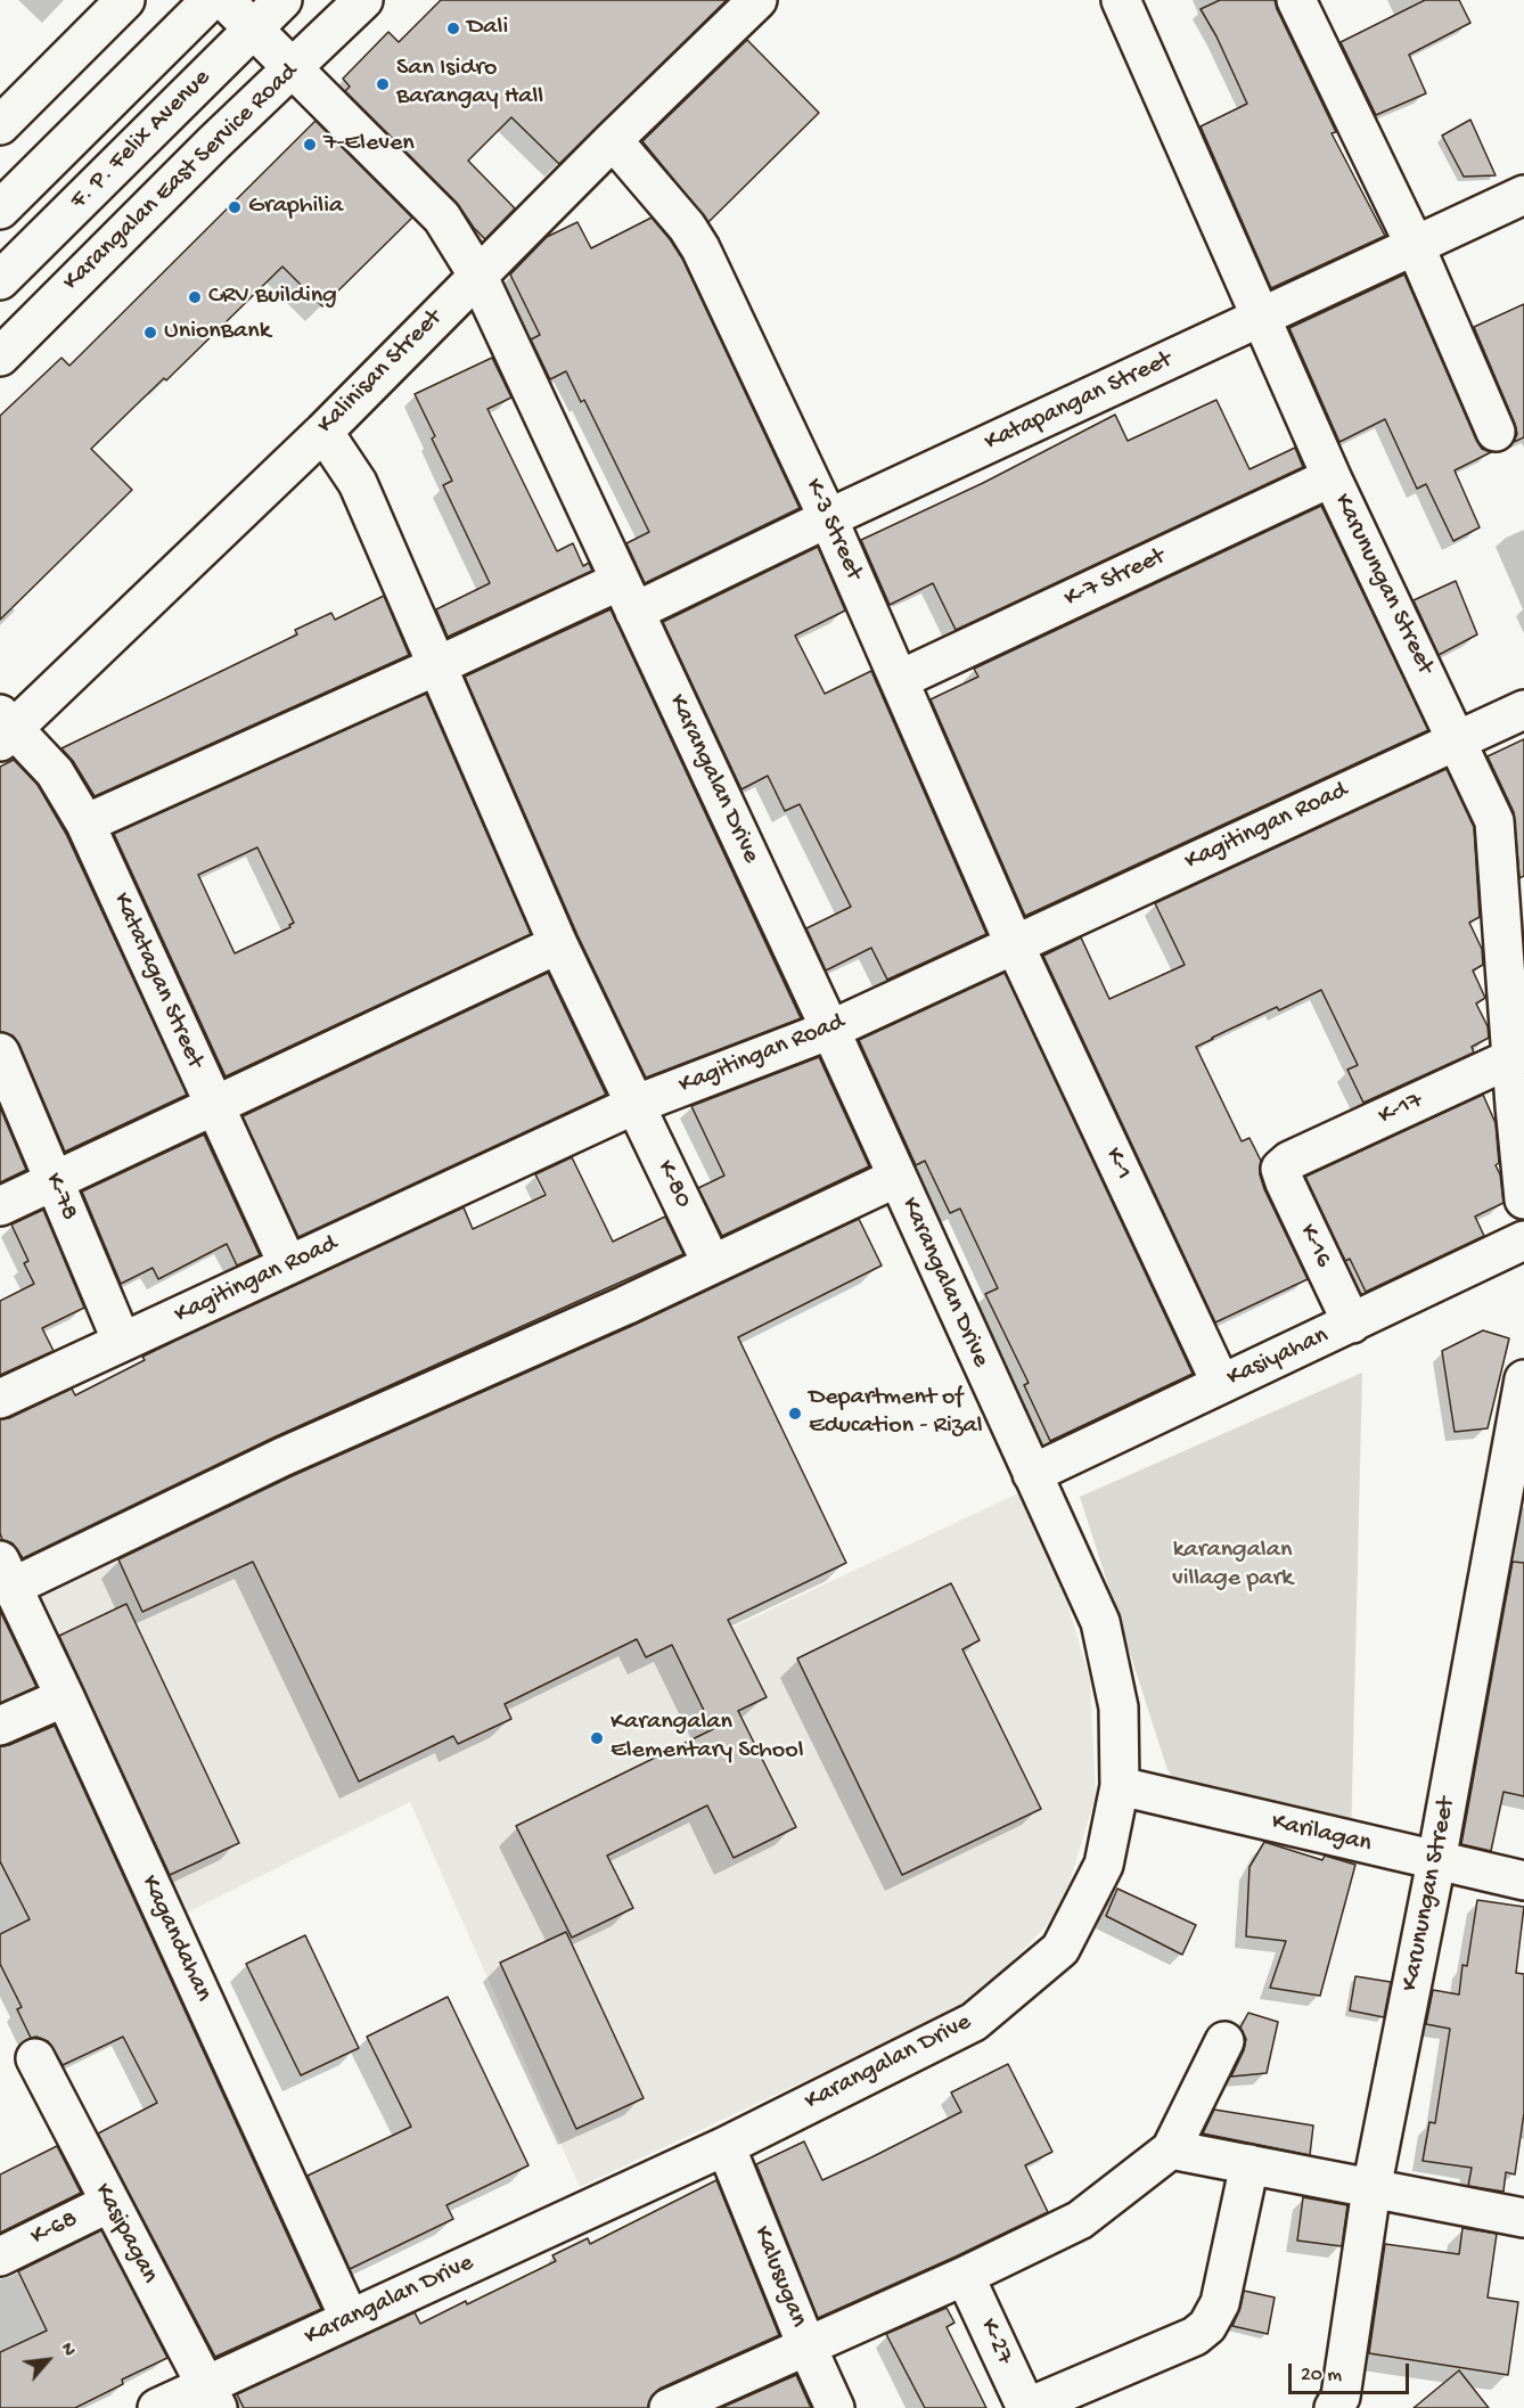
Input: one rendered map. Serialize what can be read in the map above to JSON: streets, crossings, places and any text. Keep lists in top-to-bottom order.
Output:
{
  "streets": {
    "street": [
      "F. P. Felix Avenue",
      "Karangalan East Service Road",
      "Kalinisan Street",
      "Katapangan Street",
      "K-3 Street",
      "K-7 Street",
      "Karunungan Street",
      "Karangalan Drive",
      "Kagitingan Road",
      "Katatagan Street",
      "K-17",
      "K-1",
      "K-80",
      "K-78",
      "K-16",
      "Kasiyahan",
      "Karilagan",
      "Kagandahan",
      "K-68",
      "Kasipagan",
      "Kalusugan",
      "K-27"
    ]
  },
  "crossings": [
    ["F. P. Felix Avenue", "Karangalan Drive"],
    ["Karangalan East Service Road", "Karangalan Drive"],
    ["Kalinisan Street", "K-3 Street"],
    ["Kalinisan Street", "Karangalan Drive"],
    ["Kalinisan Street", "Katatagan Street"],
    ["Kalinisan Street", "K-80"],
    ["Katapangan Street", "K-3 Street"],
    ["Katapangan Street", "Karunungan Street"],
    ["Katapangan Street", "Karangalan Drive"],
    ["Katapangan Street", "Katatagan Street"],
    ["Katapangan Street", "K-80"],
    ["K-3 Street", "K-7 Street"],
    ["K-3 Street", "Kagitingan Road"],
    ["K-3 Street", "K-1"],
    ["K-7 Street", "Karunungan Street"],
    ["Karunungan Street", "Kagitingan Road"],
    ["Karunungan Street", "K-17"],
    ["Karunungan Street", "Karilagan"],
    ["Karangalan Drive", "Kagitingan Road"],
    ["Karangalan Drive", "Kasiyahan"],
    ["Karangalan Drive", "Karilagan"],
    ["Karangalan Drive", "Kagandahan"],
    ["Karangalan Drive", "Kasipagan"],
    ["Karangalan Drive", "Kalusugan"],
    ["Kagitingan Road", "Katatagan Street"],
    ["Kagitingan Road", "K-1"],
    ["Kagitingan Road", "K-80"],
    ["Kagitingan Road", "K-78"],
    ["K-17", "K-16"],
    ["K-1", "Kasiyahan"],
    ["K-16", "Kasiyahan"],
    ["K-68", "Kasipagan"]
  ],
  "parks": ["karangalan village park"],
  "places": [
    "Dali",
    "San Isidro Barangay Hall",
    "7-Eleven",
    "Graphilia",
    "CRV Building",
    "UnionBank",
    "Department of Education - Rizal",
    "Karangalan Elementary School"
  ],
  "scale_bar": "20 m",
  "north": "top right"
}
